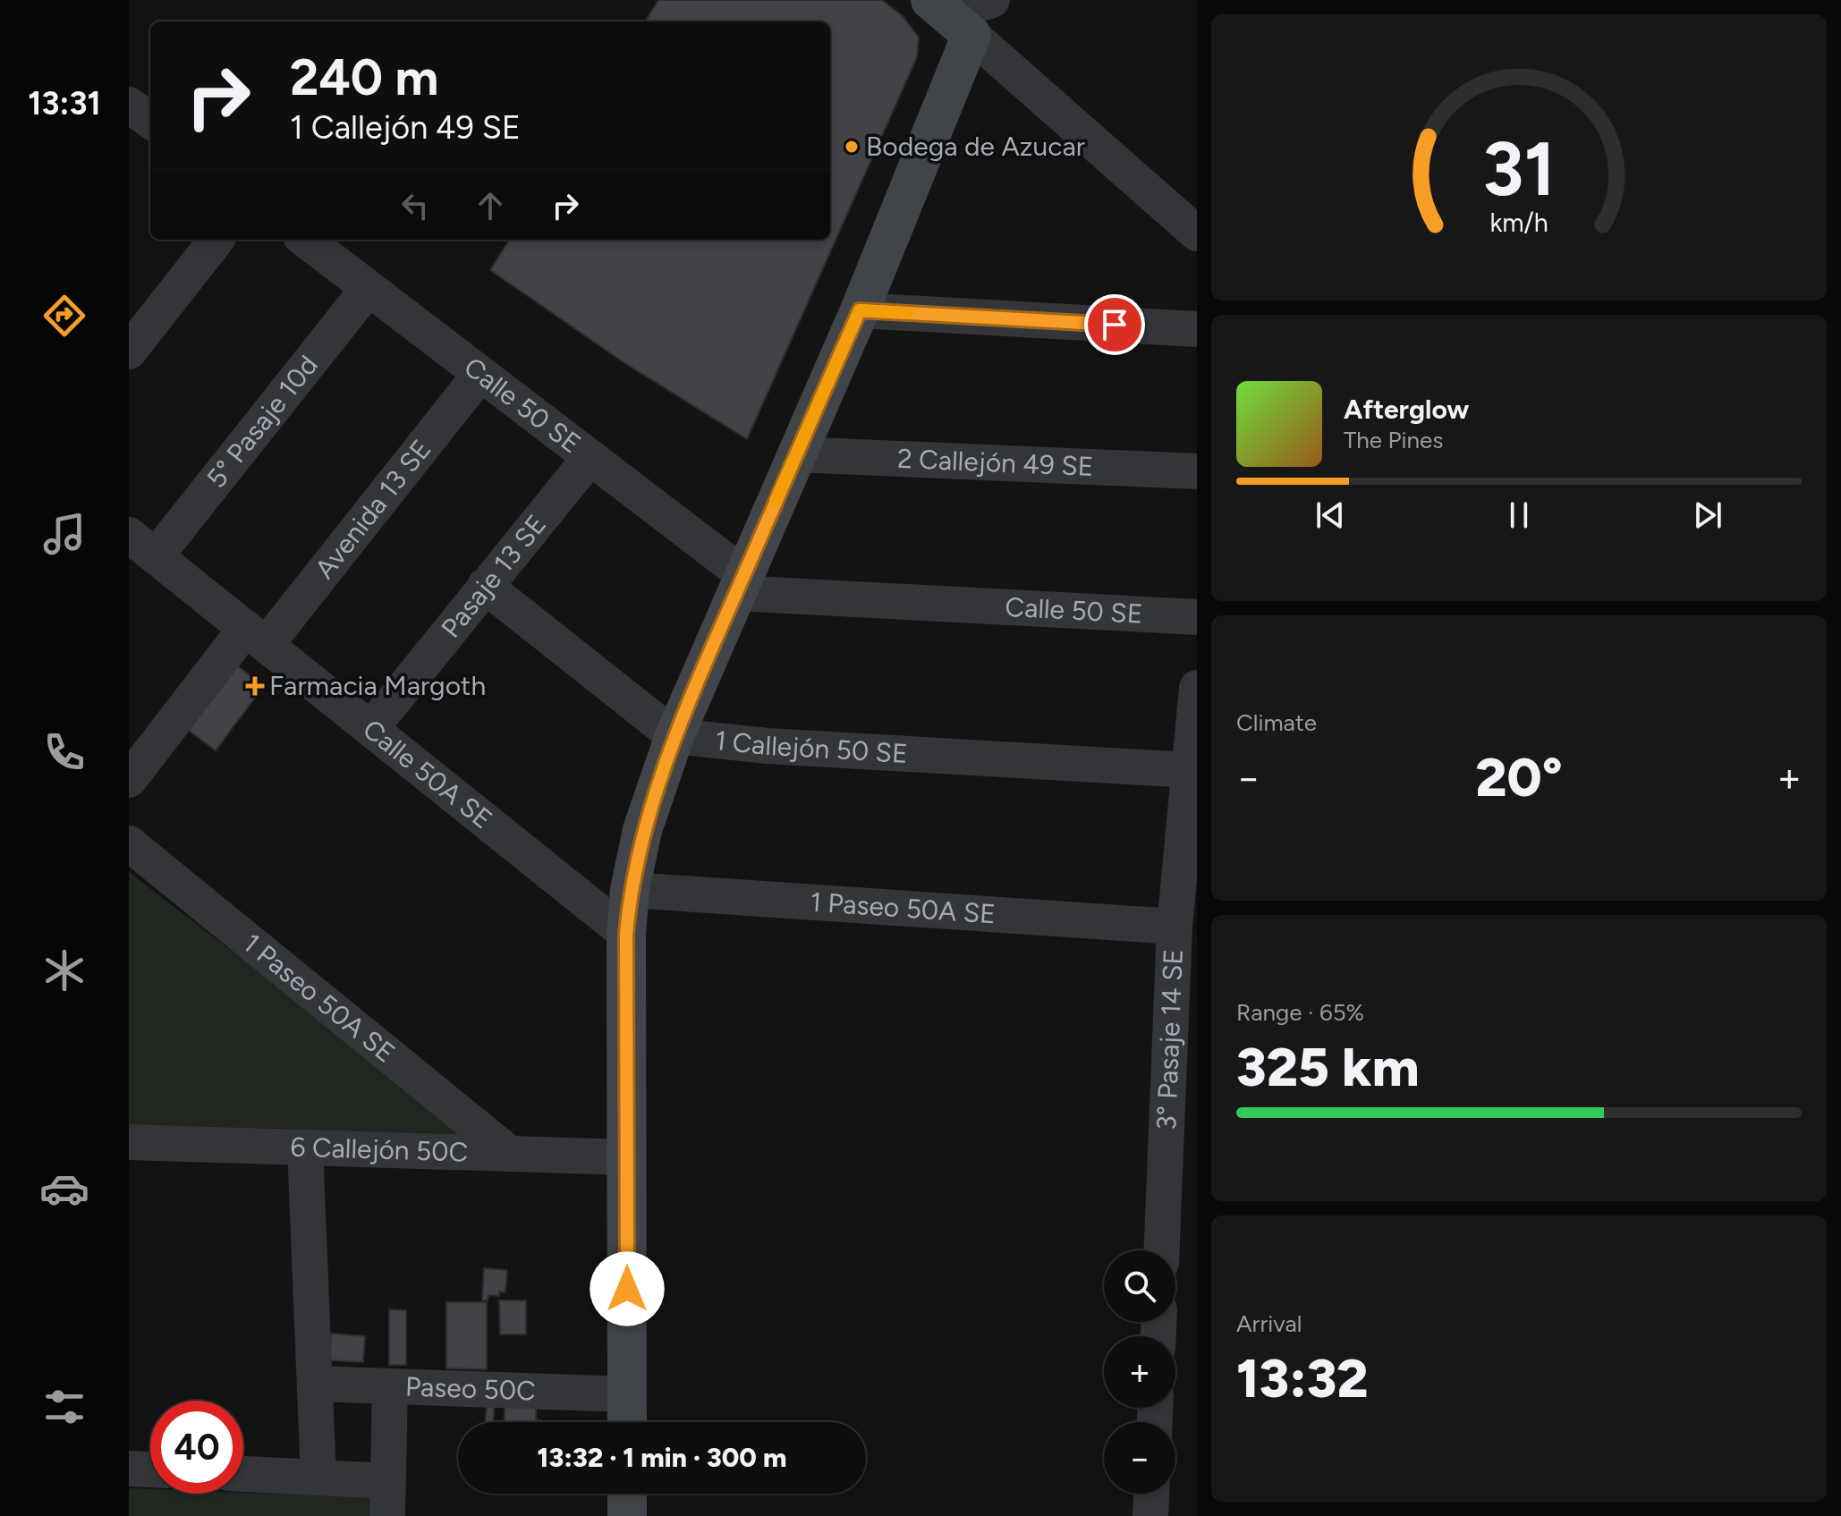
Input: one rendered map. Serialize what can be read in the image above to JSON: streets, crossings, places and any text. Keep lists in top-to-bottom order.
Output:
{
  "streets": {
    "street": [
      "Calle 50 SE",
      "5° Pasaje 10d",
      "2 Callejón 49 SE",
      "Avenida 13 SE",
      "Pasaje 13 SE",
      "1 Callejón 50 SE",
      "Calle 50A SE",
      "1 Paseo 50A SE",
      "3° Pasaje 14 SE",
      "6 Callejón 50C",
      "Paseo 50C"
    ]
  },
  "crossings": [
    ["Calle 50 SE", "5° Pasaje 10d"],
    ["Calle 50 SE", "Avenida 13 SE"],
    ["Calle 50 SE", "Pasaje 13 SE"],
    ["5° Pasaje 10d", "Calle 50A SE"],
    ["Avenida 13 SE", "Calle 50A SE"],
    ["Pasaje 13 SE", "Calle 50A SE"],
    ["1 Callejón 50 SE", "3° Pasaje 14 SE"],
    ["1 Paseo 50A SE", "3° Pasaje 14 SE"],
    ["1 Paseo 50A SE", "6 Callejón 50C"]
  ],
  "places": {
    "other": ["Bodega de Azucar"],
    "health": ["Farmacia Margoth"]
  },
  "page": {
    "tabs": "13:31",
    "turn": ["240 m", "1 Callejón 49 SE"],
    "song": ["Afterglow", "The Pines"],
    "tile": [
      "Climate",
      ["Range · 65%", "325 km"],
      ["Arrival", "13:32"]
    ],
    "heat": ["−", "20°", "+"],
    "map_buttons": ["+", "−"],
    "limit": "40",
    "trip": "13:32 · 1 min · 300 m",
    "gauge": ["31", "km/h"]
  }
}
